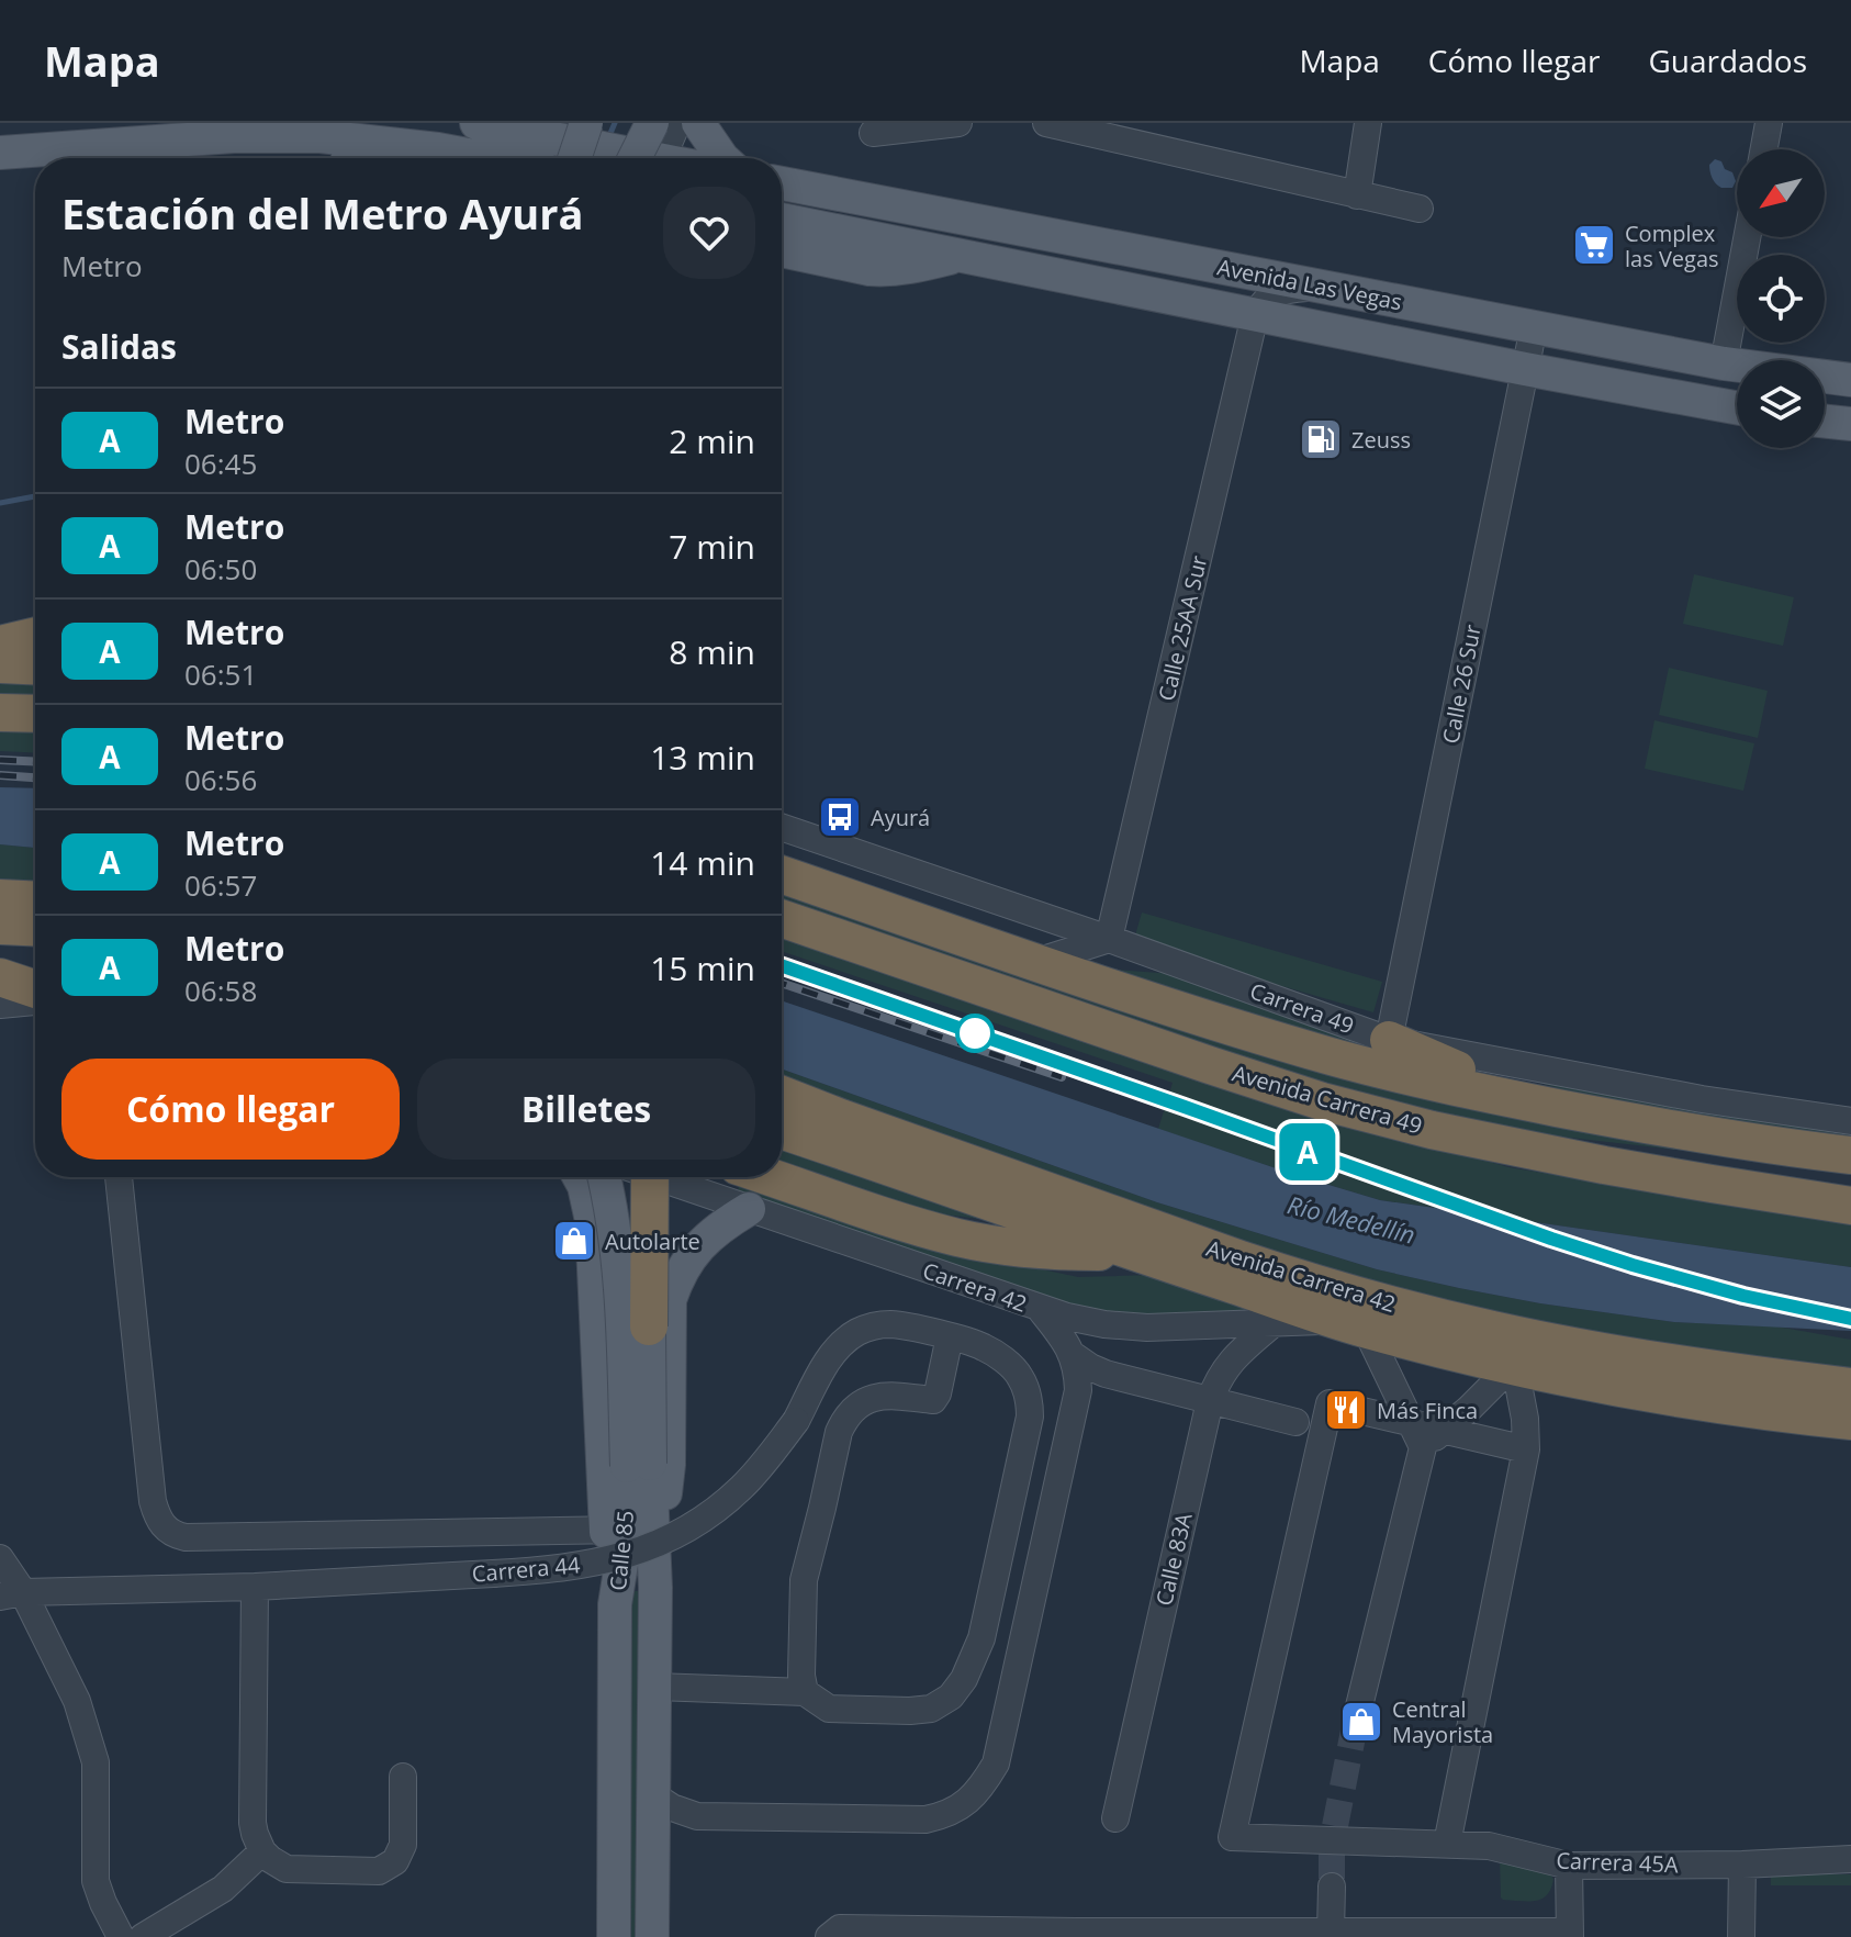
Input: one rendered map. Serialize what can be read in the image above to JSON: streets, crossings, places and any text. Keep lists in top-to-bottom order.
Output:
{
  "streets": {
    "highway": ["Avenida Carrera 49", "Avenida Carrera 42"],
    "main road": ["Avenida Las Vegas", "Calle 85"],
    "street": [
      "Calle 25AA Sur",
      "Calle 26 Sur",
      "Carrera 49",
      "Carrera 42",
      "Calle 83A",
      "Carrera 44",
      "Carrera 45A"
    ]
  },
  "crossings": [
    ["Avenida Las Vegas", "Calle 25AA Sur"],
    ["Avenida Las Vegas", "Calle 26 Sur"],
    ["Calle 25AA Sur", "Carrera 49"],
    ["Calle 26 Sur", "Carrera 49"],
    ["Avenida Carrera 42", "Carrera 42"],
    ["Carrera 42", "Calle 83A"],
    ["Calle 85", "Carrera 44"]
  ],
  "water": ["Río Medellín"],
  "places": {
    "supermarket": ["Complex las Vegas"],
    "fuel station": ["Zeuss"],
    "bus stop": ["Ayurá"],
    "shop": ["Autolarte", "Central Mayorista"],
    "restaurant": ["Más Finca"]
  },
  "lines": ["metro line A"],
  "north": "bottom left",
  "page": {
    "header": "Mapa",
    "nav": ["Mapa", "Cómo llegar", "Guardados"],
    "on_map": "A",
    "heading": [
      ["Estación del Metro Ayurá", "Metro"],
      "Salidas"
    ],
    "list": [
      {
        "mark": "A",
        "name": "Metro",
        "note": "06:45",
        "value": "2 min"
      },
      {
        "mark": "A",
        "name": "Metro",
        "note": "06:50",
        "value": "7 min"
      },
      {
        "mark": "A",
        "name": "Metro",
        "note": "06:51",
        "value": "8 min"
      },
      {
        "mark": "A",
        "name": "Metro",
        "note": "06:56",
        "value": "13 min"
      },
      {
        "mark": "A",
        "name": "Metro",
        "note": "06:57",
        "value": "14 min"
      },
      {
        "mark": "A",
        "name": "Metro",
        "note": "06:58",
        "value": "15 min"
      }
    ],
    "buttons": ["Cómo llegar", "Billetes"]
  }
}
